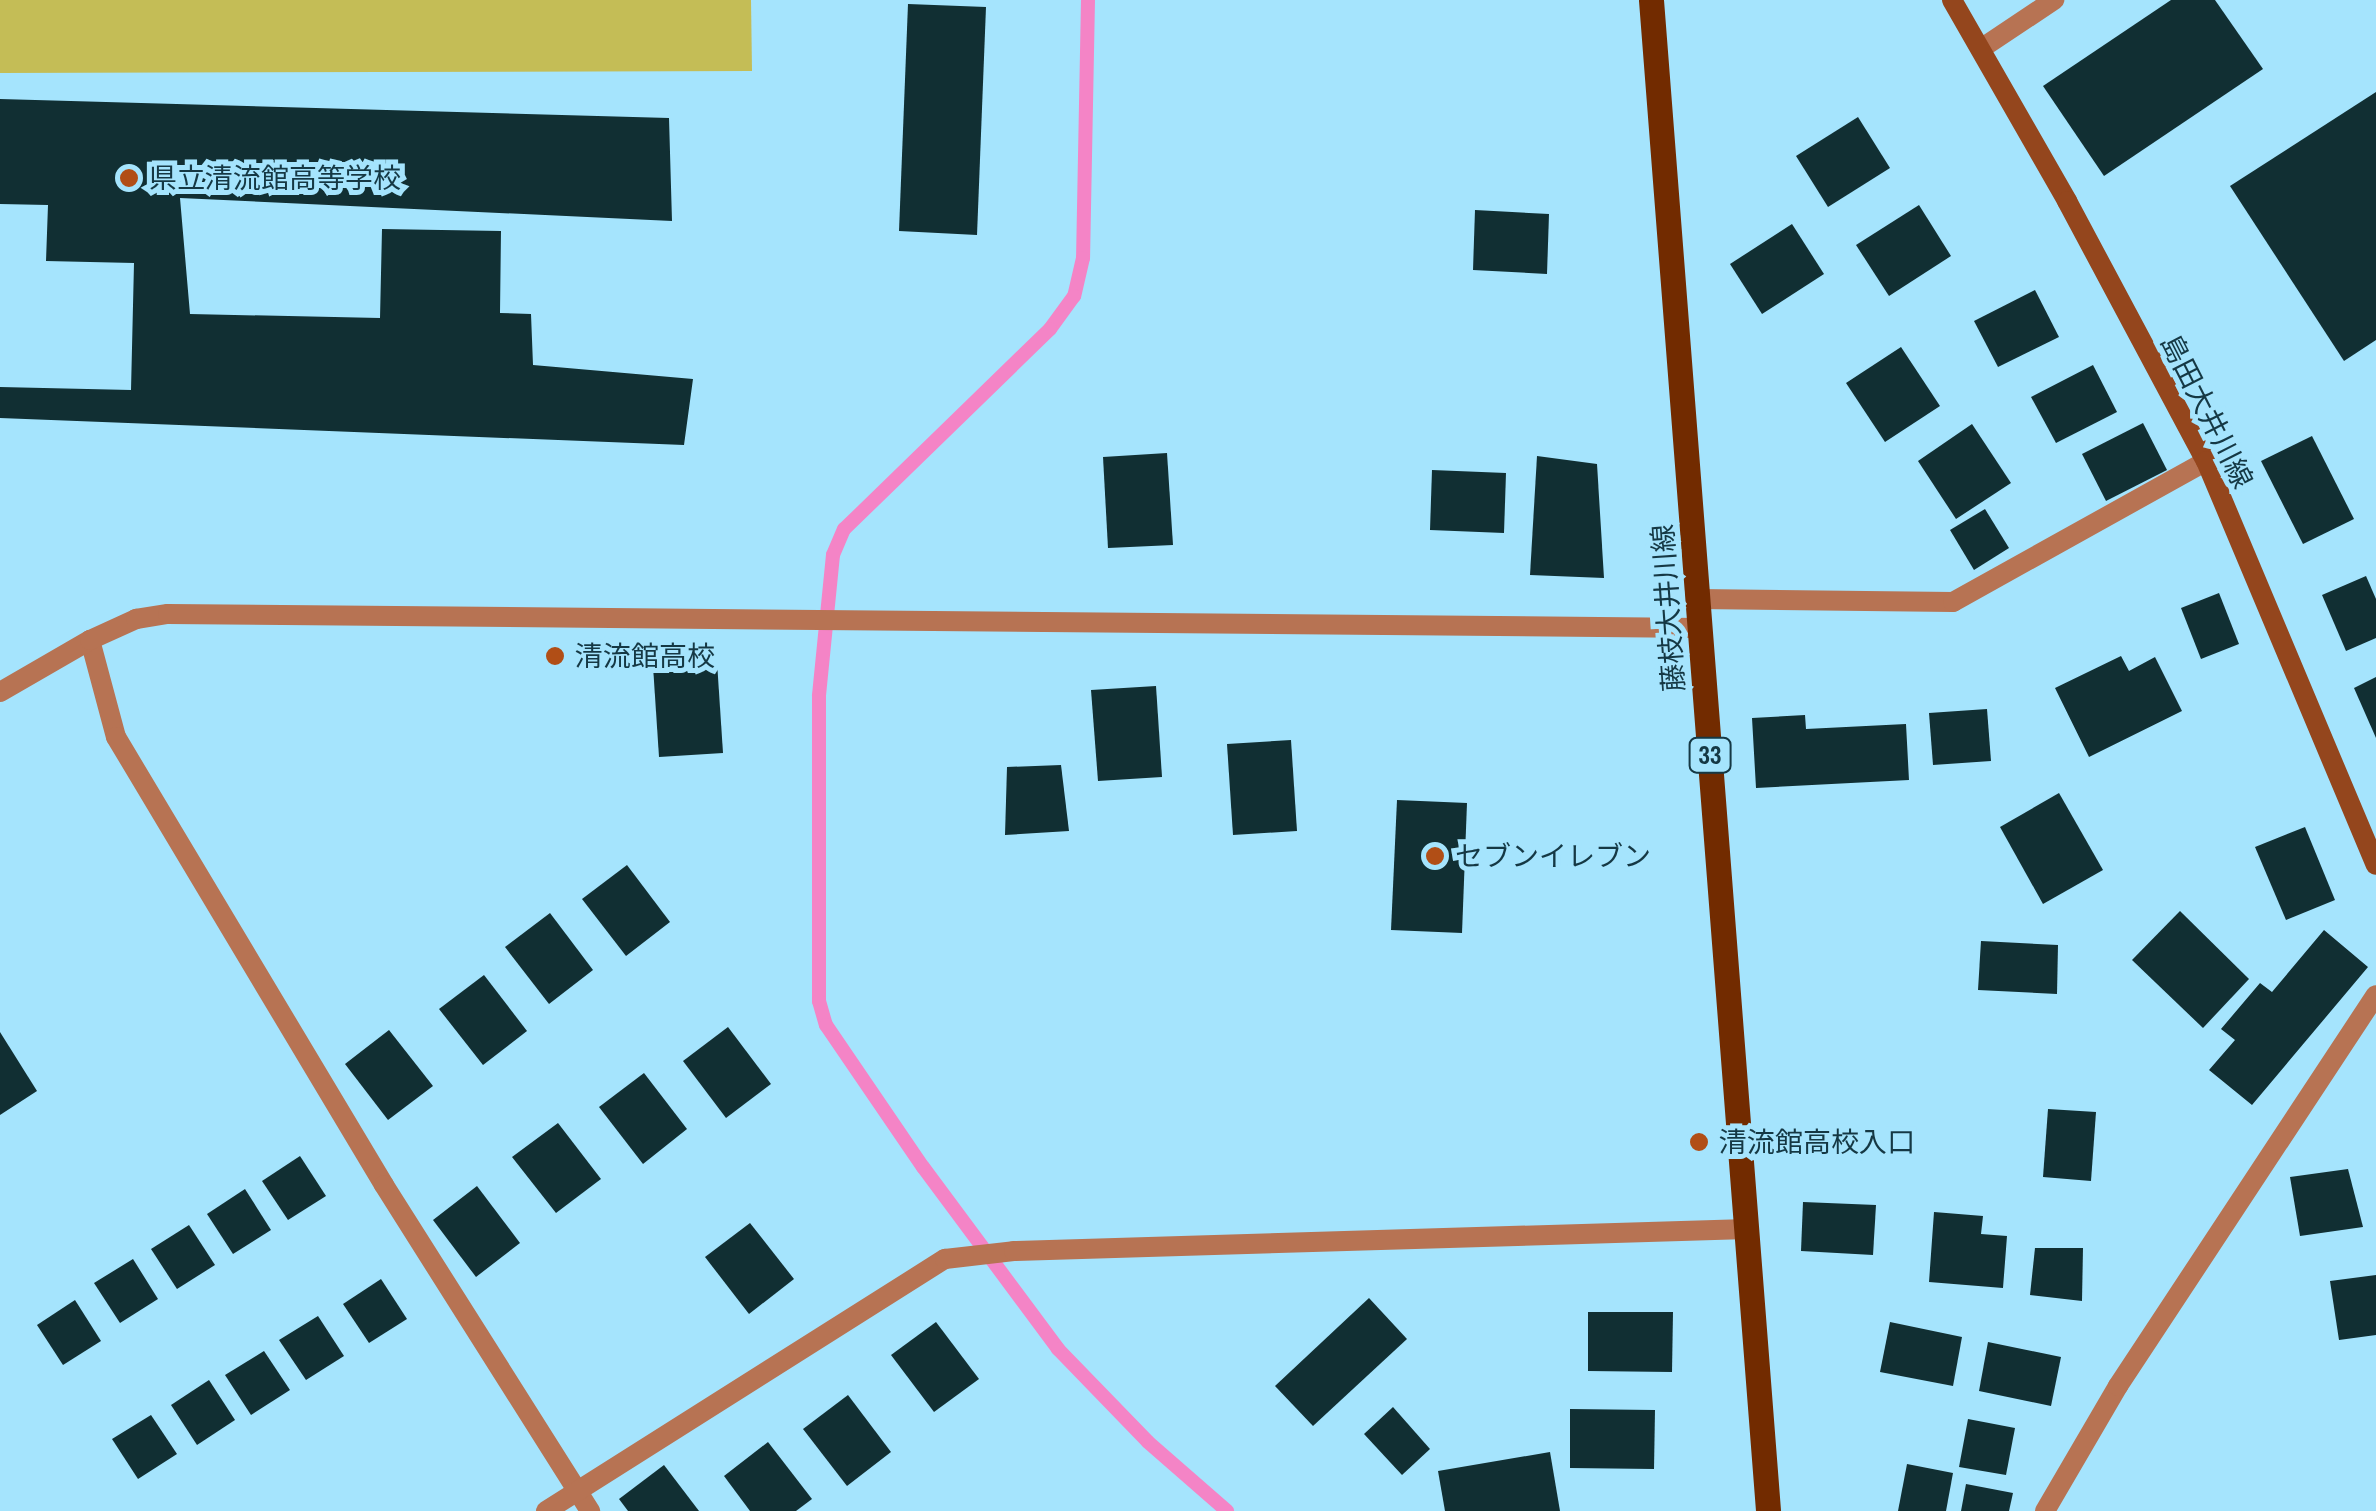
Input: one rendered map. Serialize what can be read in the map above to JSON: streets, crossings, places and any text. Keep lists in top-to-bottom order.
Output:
{
  "streets": {
    "main road": ["島田大井川線", "藤枝大井川線", "33"]
  },
  "places": [
    "県立清流館高等学校",
    "清流館高校",
    "セブンイレブン",
    "清流館高校入口"
  ]
}
